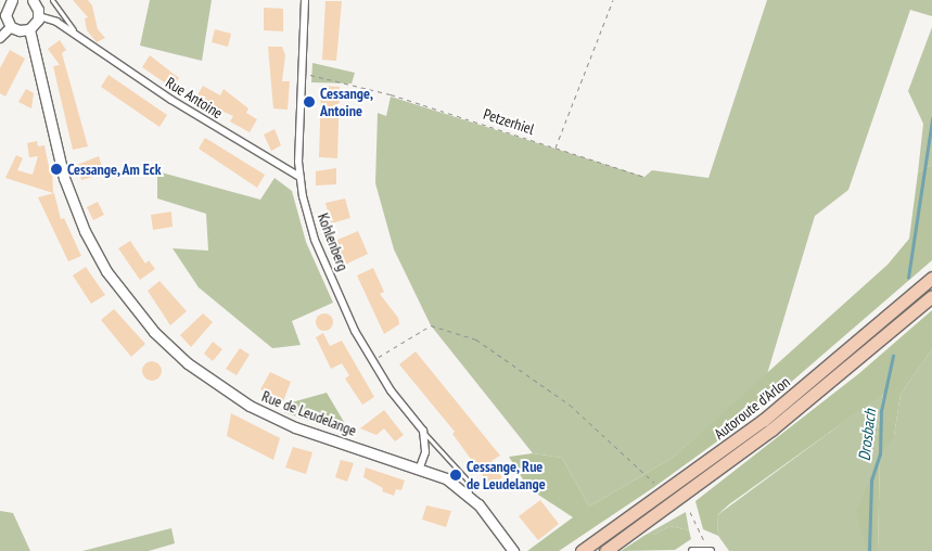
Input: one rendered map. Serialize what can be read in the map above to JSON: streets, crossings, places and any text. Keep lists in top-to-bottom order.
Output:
{
  "streets": {
    "highway": ["Autoroute d'Arlon"],
    "main road": ["Rue de Leudelange"],
    "street": ["Rue Antoine", "Kohlenberg"],
    "path": ["Petzerhiel"]
  },
  "crossings": [
    ["Rue Antoine", "Kohlenberg"],
    ["Petzerhiel", "Kohlenberg"]
  ],
  "water": ["Drosbach"],
  "places": ["Cessange, Antoine", "Cessange, Am Eck", "Cessange, Rue de Leudelange"]
}
